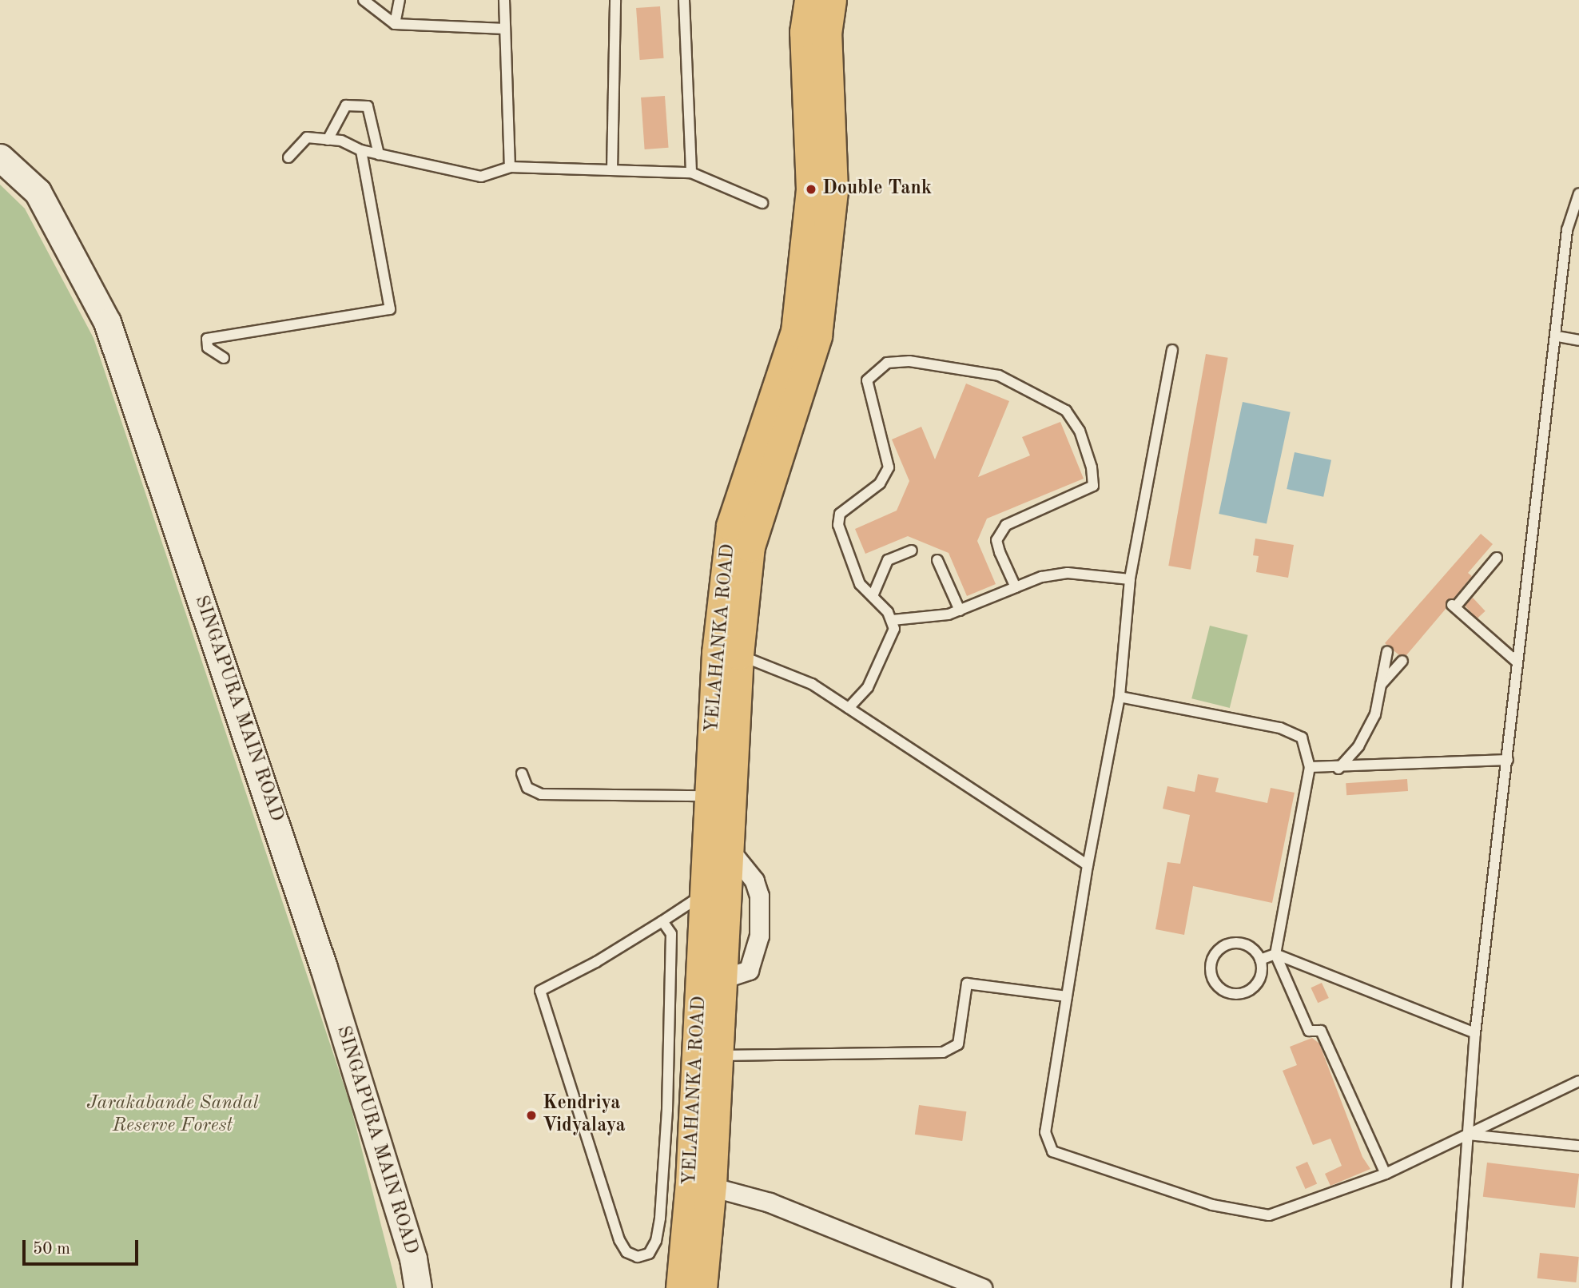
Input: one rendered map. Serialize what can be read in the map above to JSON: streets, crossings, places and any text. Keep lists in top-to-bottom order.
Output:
{
  "streets": {
    "main road": ["YELAHANKA ROAD"],
    "street": ["SINGAPURA MAIN ROAD"]
  },
  "parks": ["Jarakabande Sandal Reserve Forest"],
  "places": ["Double Tank", "Kendriya Vidyalaya"],
  "scale_bar": "50 m"
}
